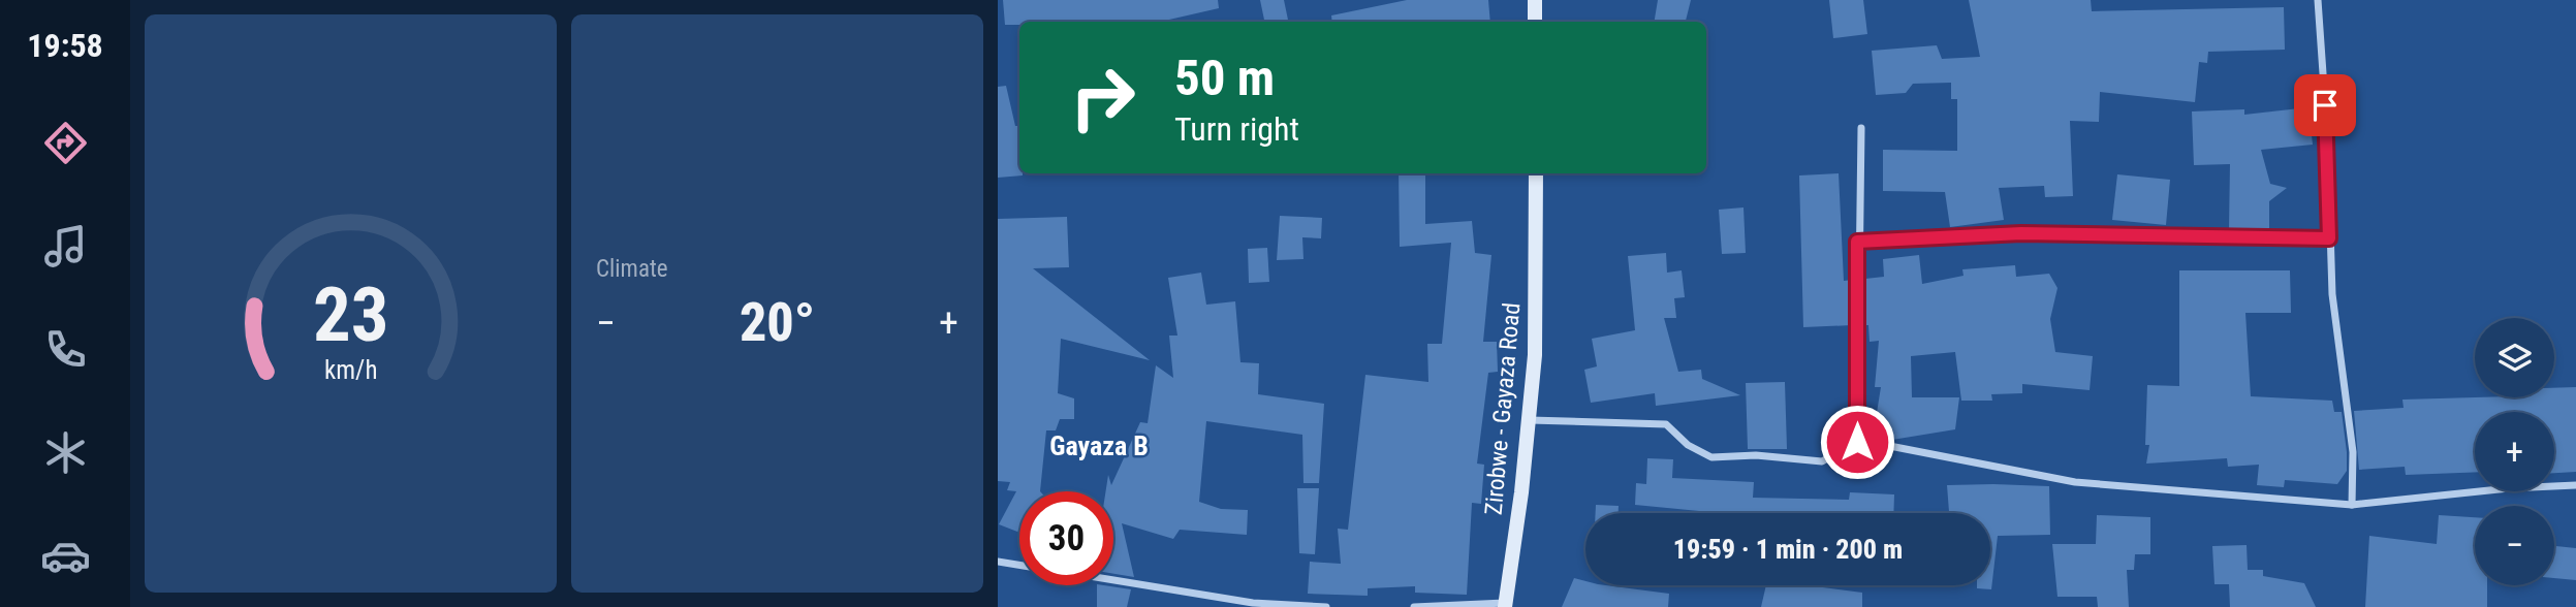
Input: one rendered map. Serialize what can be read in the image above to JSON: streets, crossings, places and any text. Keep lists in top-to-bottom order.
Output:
{
  "streets": {
    "street": ["Zirobwe - Gayaza Road"]
  },
  "districts": ["Gayaza B"],
  "page": {
    "tabs": "19:58",
    "tile": "Climate",
    "turn": ["50 m", "Turn right"],
    "heat": ["−", "20°", "+"],
    "map_buttons": ["+", "−"],
    "limit": "30",
    "trip": "19:59 · 1 min · 200 m",
    "gauge": ["23", "km/h"]
  }
}
